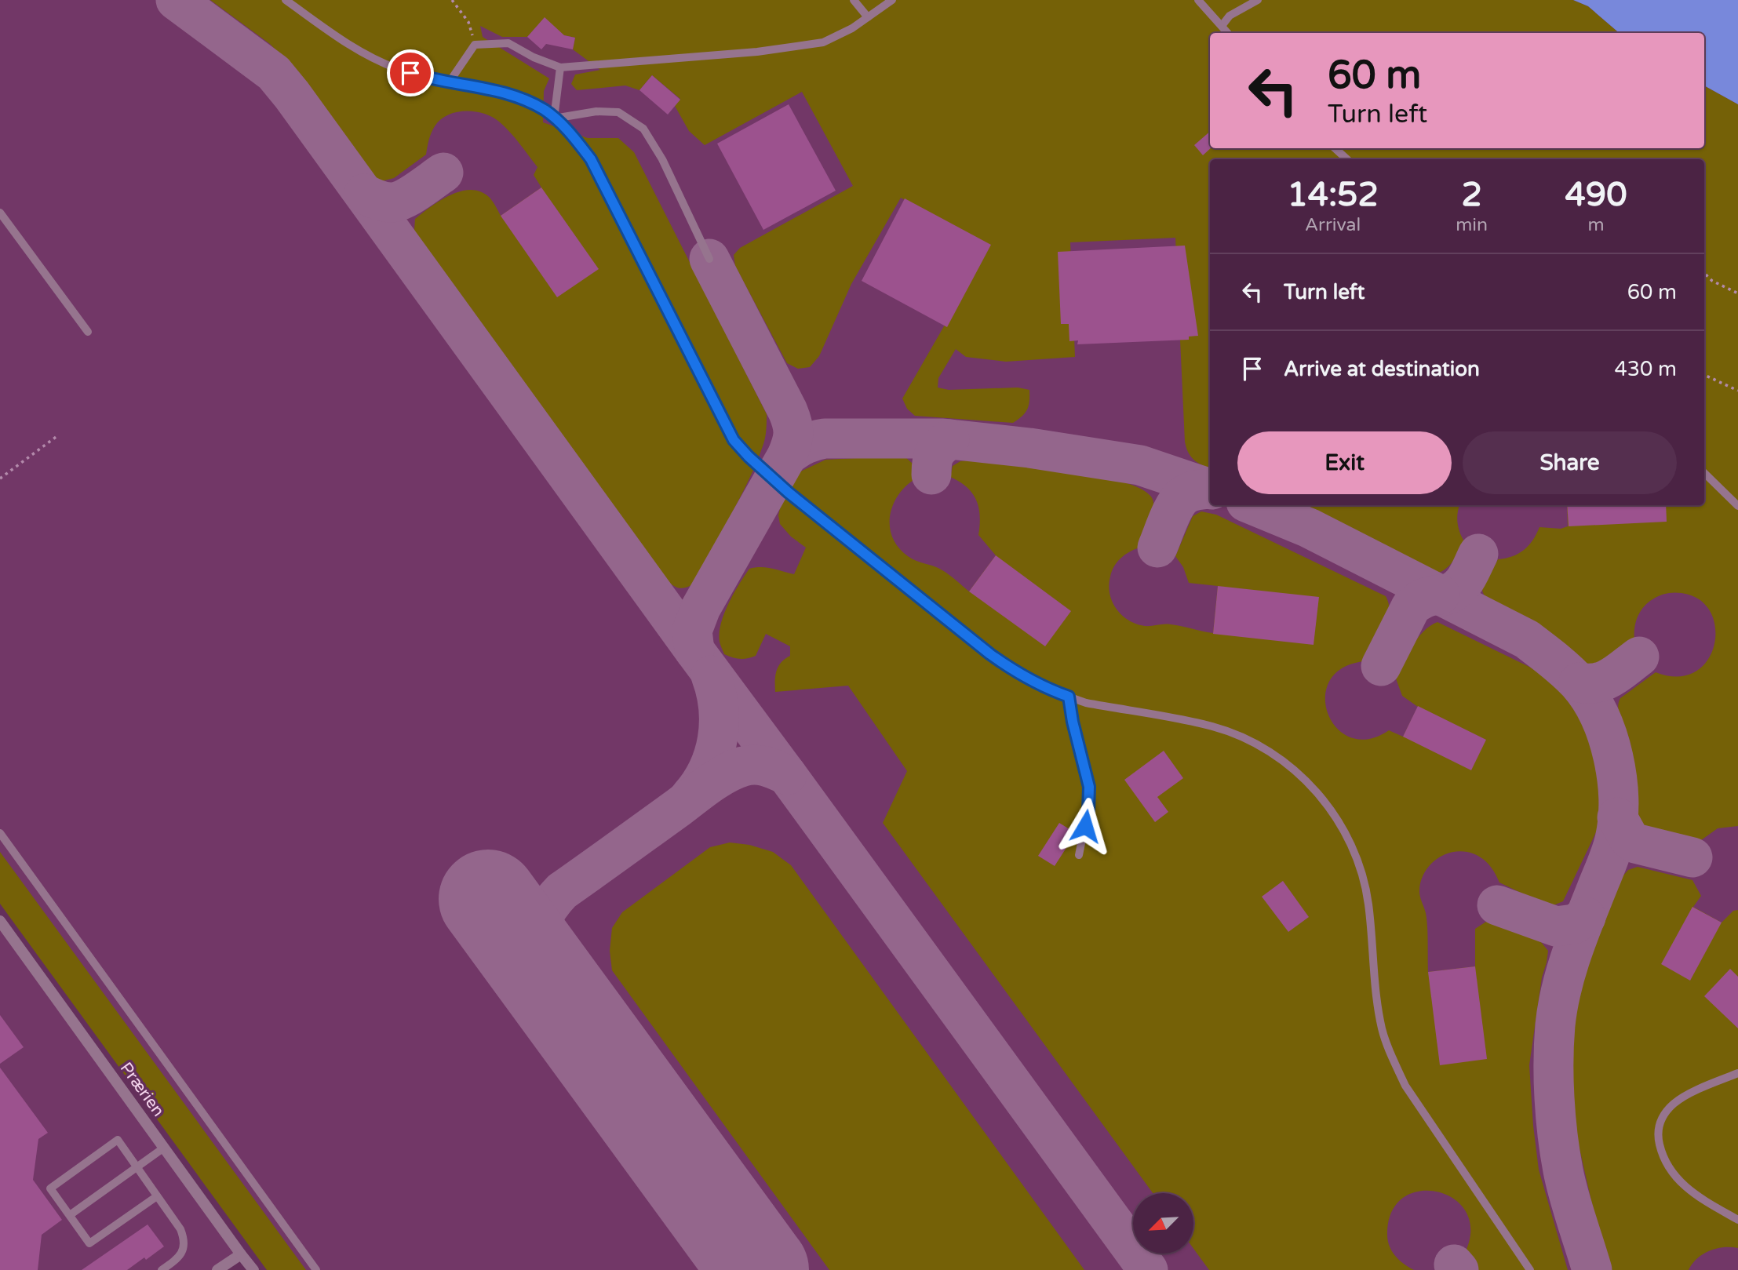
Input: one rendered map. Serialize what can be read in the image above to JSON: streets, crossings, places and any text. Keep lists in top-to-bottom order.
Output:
{
  "streets": {
    "street": ["Prærien"]
  },
  "north": "bottom left",
  "page": {
    "turn": ["60 m", "Turn left"],
    "eta": [
      "14:52",
      "Arrival",
      "2",
      "min",
      "490",
      "m"
    ],
    "list": [
      {
        "name": "Turn left",
        "value": "60 m"
      },
      {
        "name": "Arrive at destination",
        "value": "430 m"
      }
    ],
    "buttons": ["Exit", "Share"]
  }
}
